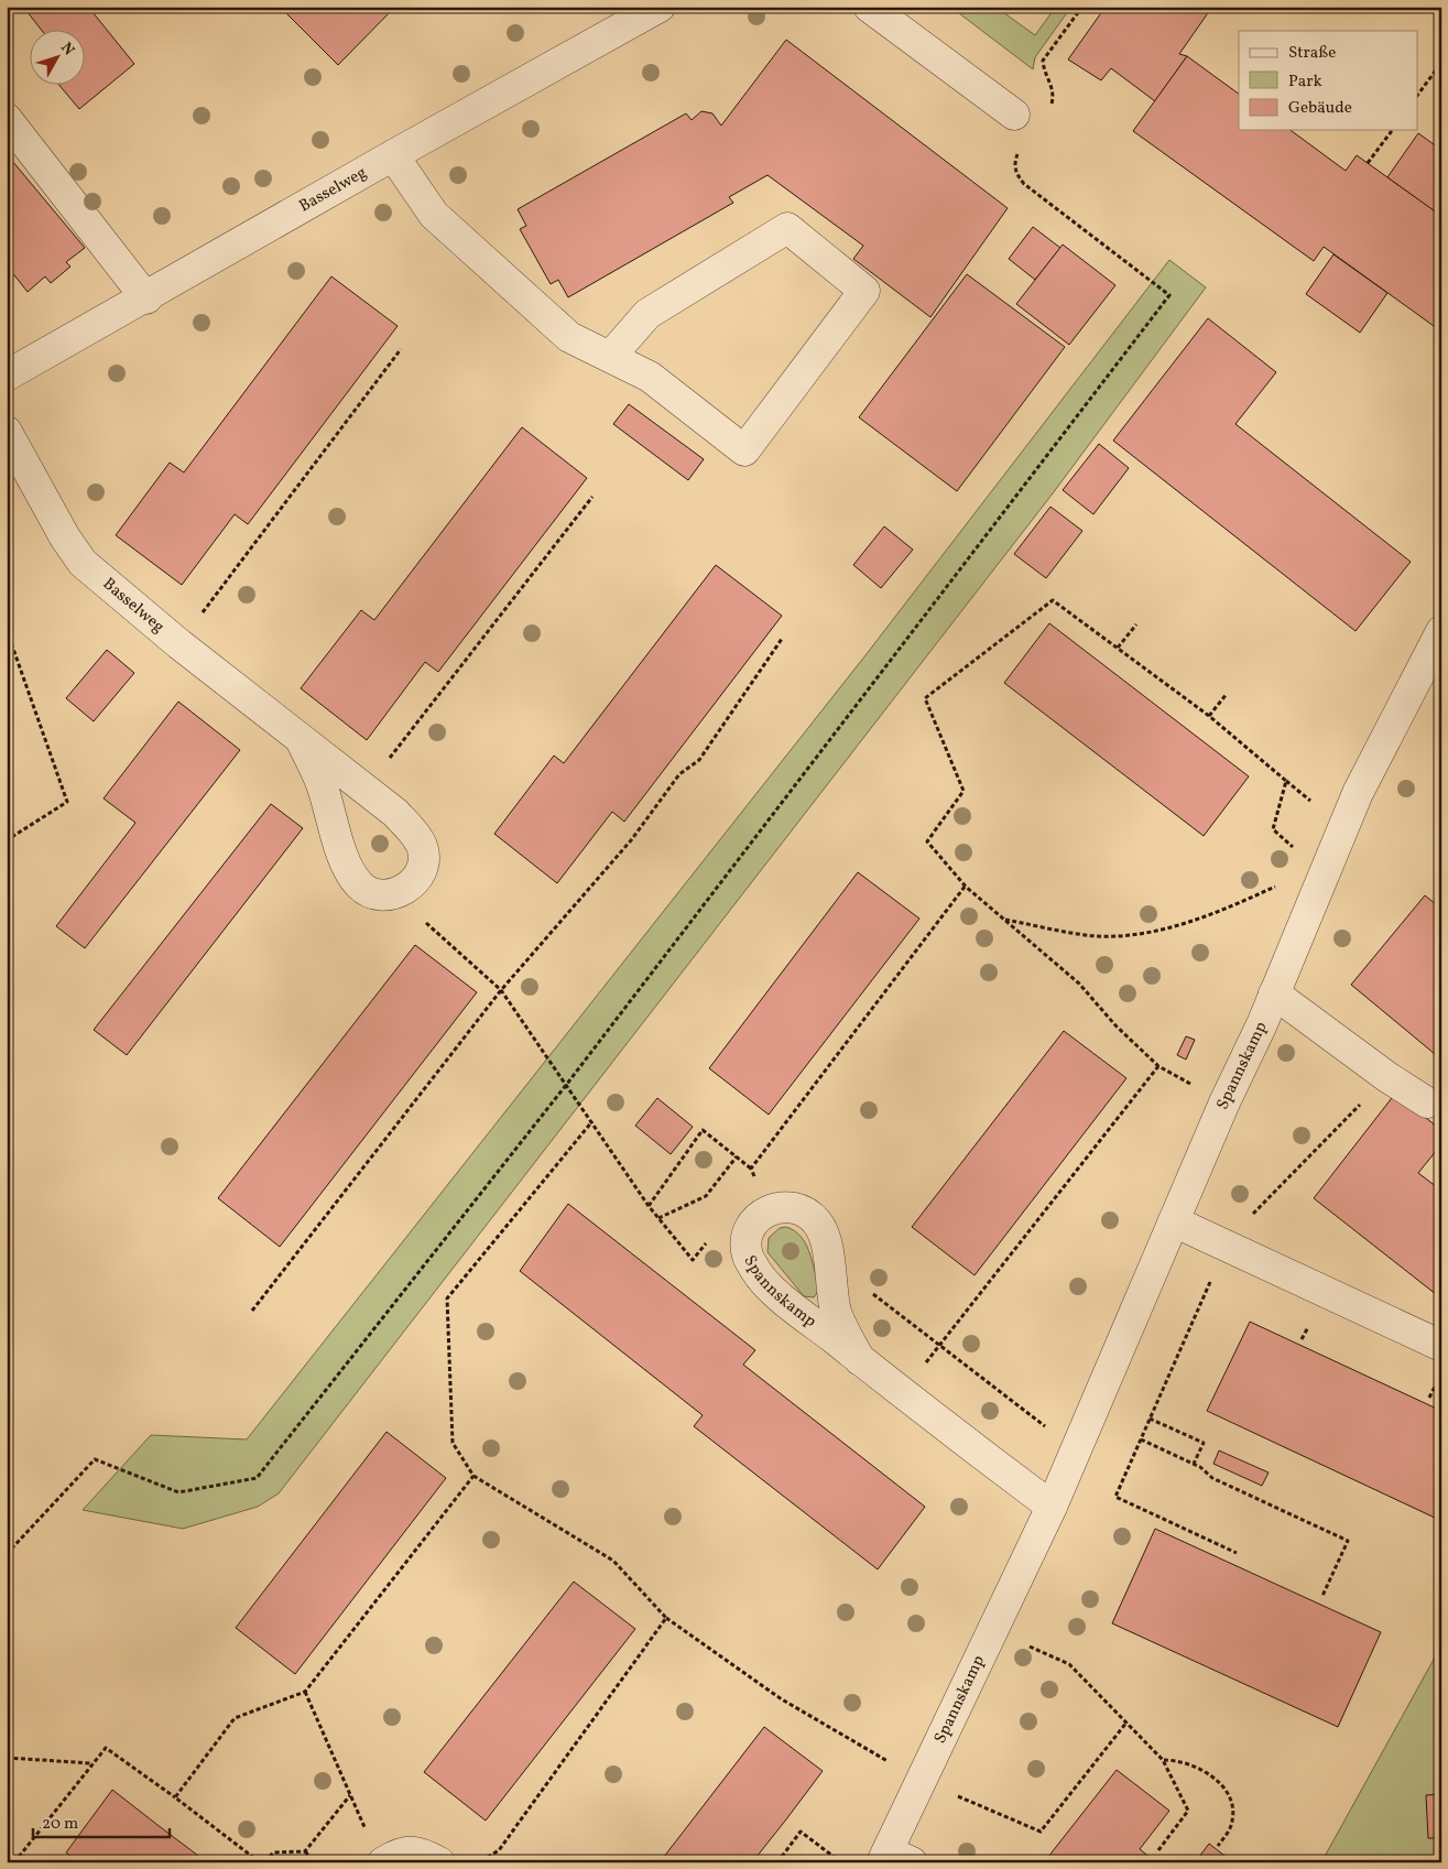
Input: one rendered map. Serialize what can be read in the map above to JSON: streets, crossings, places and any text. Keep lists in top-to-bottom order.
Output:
{
  "streets": {
    "street": ["Basselweg", "Spannskamp"]
  },
  "legend": ["Straße", "Park", "Gebäude"],
  "scale_bar": "20 m",
  "north": "top right"
}
